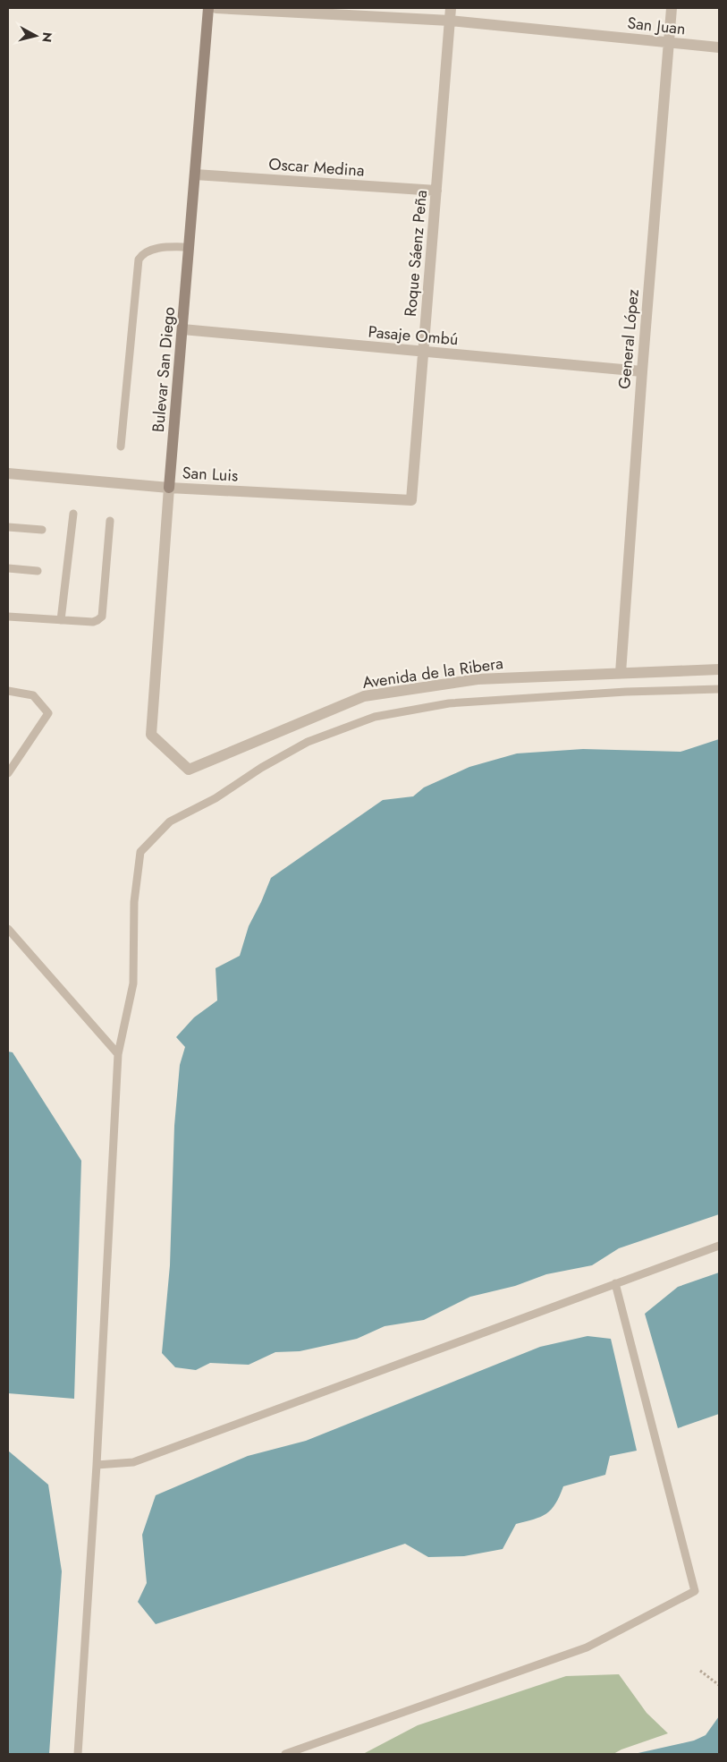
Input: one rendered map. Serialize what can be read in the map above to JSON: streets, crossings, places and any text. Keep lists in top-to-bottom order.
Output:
{
  "streets": {
    "street": [
      "San Juan",
      "Oscar Medina",
      "Roque Sáenz Peña",
      "Pasaje Ombú",
      "General López",
      "Bulevar San Diego",
      "San Luis",
      "Avenida de la Ribera"
    ]
  },
  "crossings": [
    ["San Juan", "Roque Sáenz Peña"],
    ["San Juan", "General López"],
    ["Oscar Medina", "Roque Sáenz Peña"],
    ["Oscar Medina", "Bulevar San Diego"],
    ["Roque Sáenz Peña", "Pasaje Ombú"],
    ["Roque Sáenz Peña", "San Luis"],
    ["Pasaje Ombú", "General López"],
    ["Pasaje Ombú", "Bulevar San Diego"],
    ["General López", "Avenida de la Ribera"],
    ["Bulevar San Diego", "San Luis"],
    ["Bulevar San Diego", "Avenida de la Ribera"]
  ],
  "north": "right"
}
